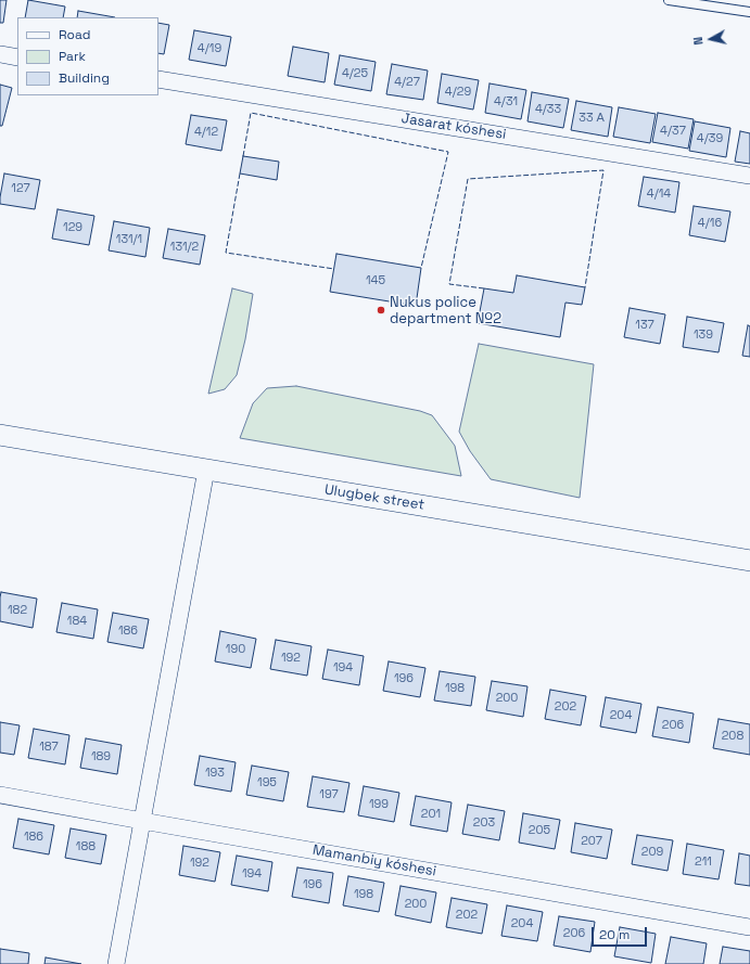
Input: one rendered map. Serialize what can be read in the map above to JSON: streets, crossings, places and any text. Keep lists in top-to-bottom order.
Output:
{
  "streets": {
    "street": ["Jasarat kóshesi", "Ulugbek street", "Mamanbiy kóshesi"]
  },
  "places": ["Nukus police department №2"],
  "house_numbers": [
    "4/19",
    "4/25",
    "4/27",
    "4/29",
    "4/31",
    "4/33",
    "33 А",
    "4/37",
    "4/12",
    "4/39",
    "127",
    "4/14",
    "4/16",
    "129",
    "131/1",
    "131/2",
    "145",
    "137",
    "139",
    "182",
    "184",
    "186",
    "190",
    "192",
    "194",
    "196",
    "198",
    "200",
    "202",
    "204",
    "206",
    "208",
    "187",
    "189",
    "193",
    "195",
    "197",
    "199",
    "201",
    "203",
    "205",
    "186",
    "207",
    "188",
    "209",
    "211",
    "192",
    "194",
    "196",
    "198",
    "200",
    "202",
    "204",
    "206"
  ],
  "legend": ["Road", "Park", "Building"],
  "scale_bar": "20 m",
  "north": "left"
}
